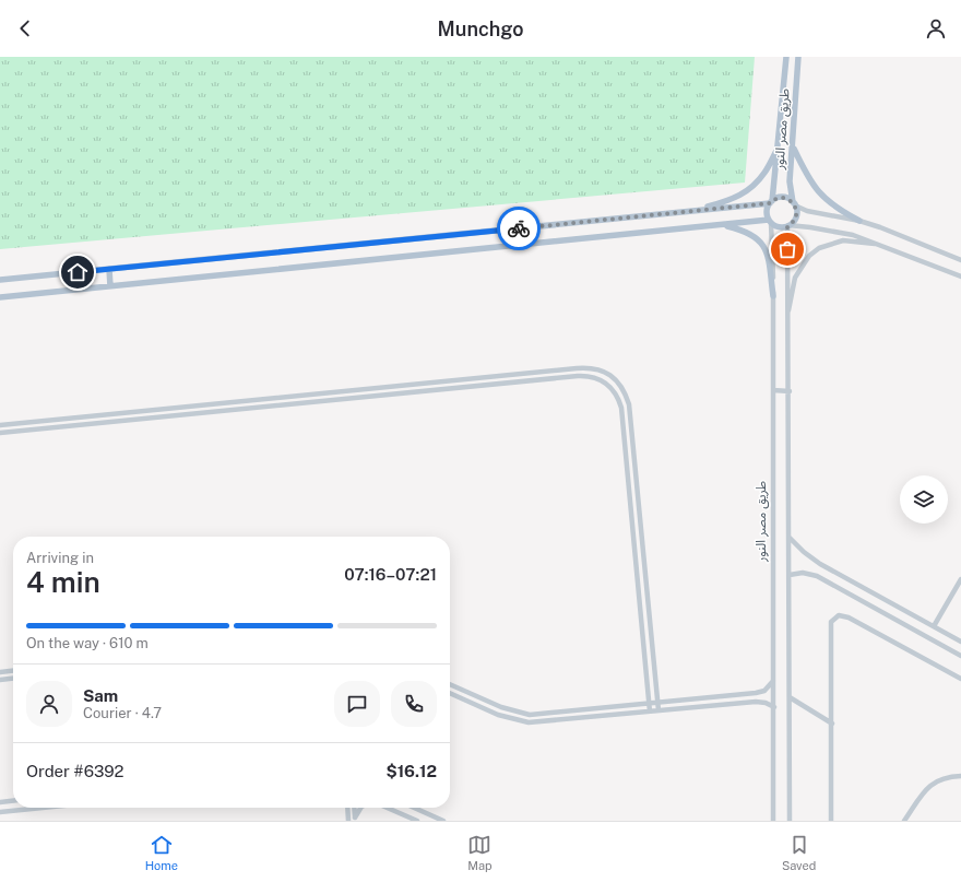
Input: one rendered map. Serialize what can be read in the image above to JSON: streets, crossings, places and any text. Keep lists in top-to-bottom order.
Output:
{
  "streets": {
    "main road": ["طريق مصر النور"]
  },
  "page": {
    "header": "Munchgo",
    "heading": ["4 min", "Arriving in", "07:16–07:21"],
    "panel": [
      "Sam",
      "Courier · 4.7",
      "Order #6392",
      "$16.12"
    ],
    "bar": "On the way · 610 m",
    "tabs": ["Home", "Map", "Saved"]
  }
}
